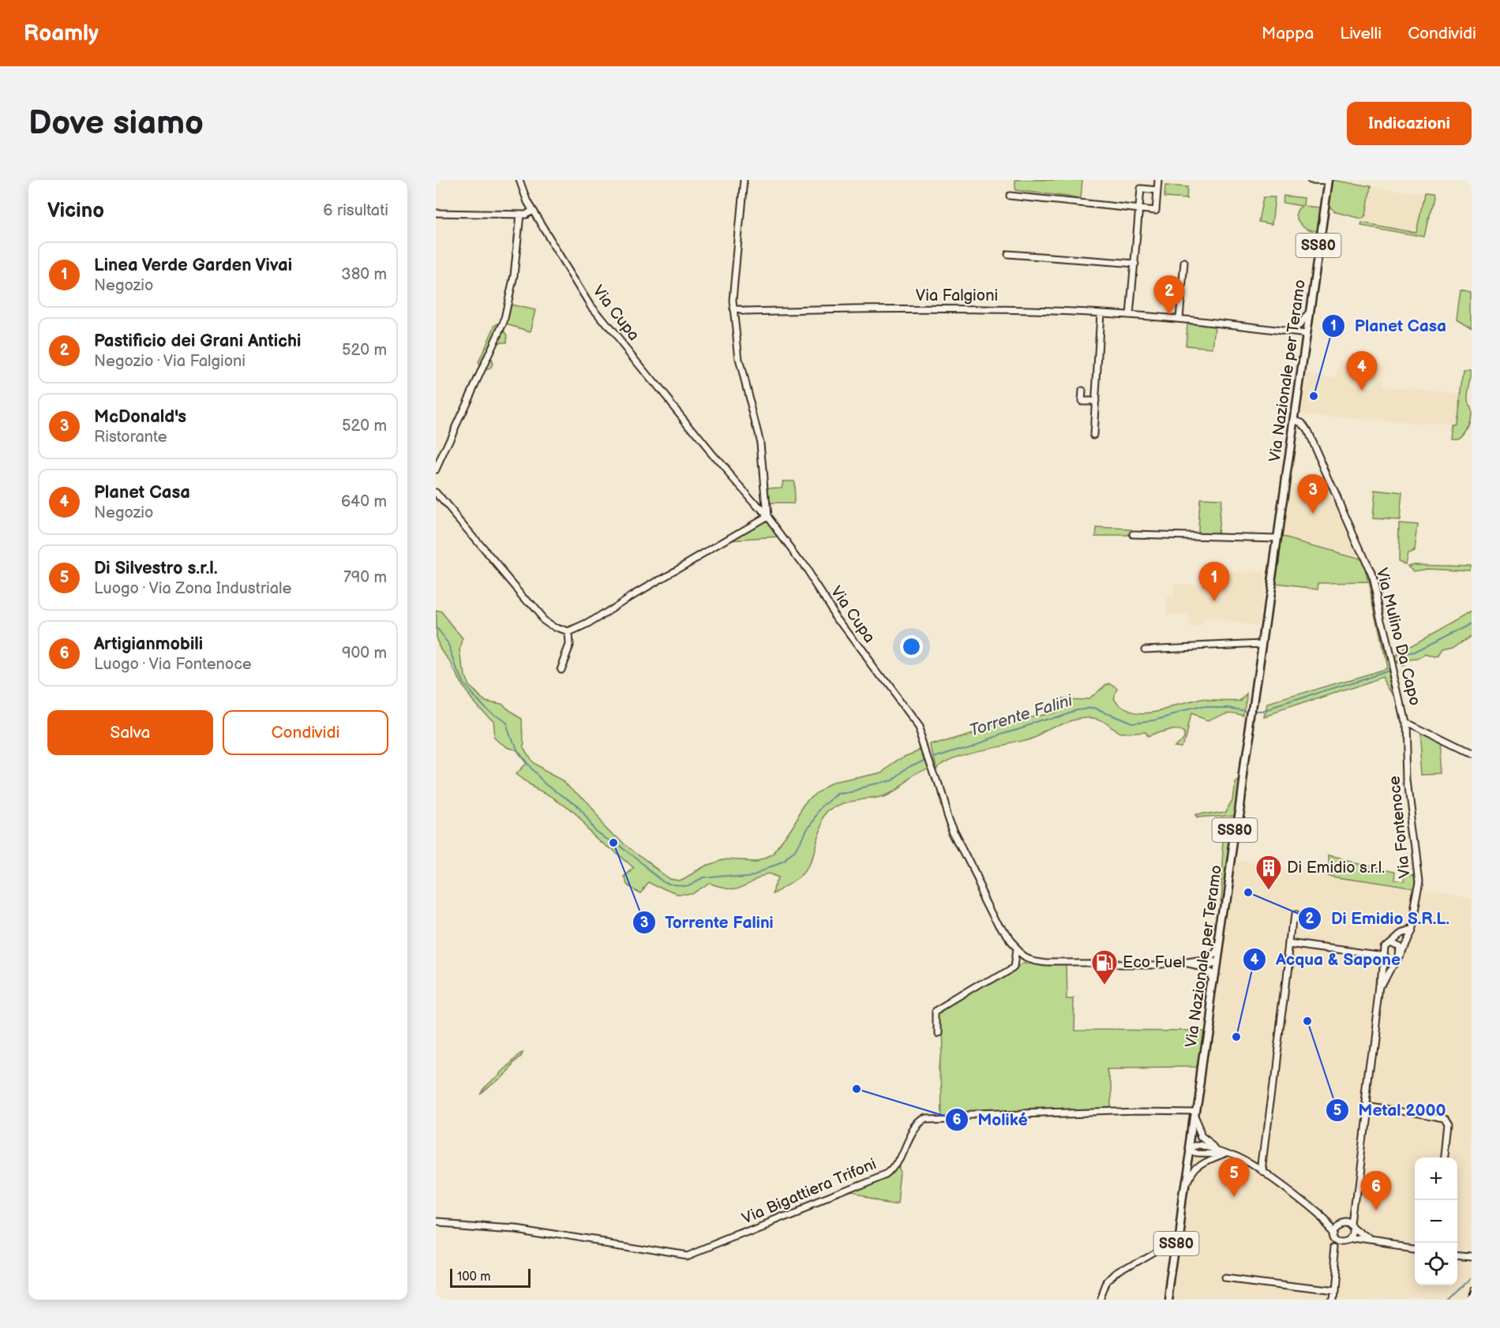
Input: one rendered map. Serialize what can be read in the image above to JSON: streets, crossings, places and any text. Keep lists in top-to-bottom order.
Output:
{
  "streets": {
    "main road": ["SS80", "Via Nazionale per Teramo"],
    "street": [
      "Via Falgioni",
      "Via Cupa",
      "Via Mulino Da Capo",
      "Via Fontenoce",
      "Via Bigattiera Trifoni"
    ]
  },
  "crossings": [
    ["Via Falgioni", "Via Nazionale per Teramo"],
    ["Via Cupa", "Via Nazionale per Teramo"],
    ["Via Nazionale per Teramo", "Via Mulino Da Capo"],
    ["Via Nazionale per Teramo", "Via Bigattiera Trifoni"],
    ["Via Mulino Da Capo", "Via Fontenoce"]
  ],
  "water": ["Torrente Falini"],
  "places": {
    "other": [
      "Planet Casa",
      "Torrente Falini",
      "Di Emidio S.R.L.",
      "Metal 2000",
      "Acqua & Sapone",
      "Moliké"
    ],
    "building": ["Di Emidio s.r.l."],
    "fuel station": ["Eco Fuel"]
  },
  "scale_bar": "100 m",
  "page": {
    "header": "Roamly",
    "nav": ["Mappa", "Livelli", "Condividi"],
    "buttons": [
      "Indicazioni",
      ["Salva", "Condividi"]
    ],
    "title": "Dove siamo",
    "heading": ["Vicino", "6 risultati"],
    "list": [
      {
        "mark": "1",
        "name": "Linea Verde Garden Vivai",
        "note": "Negozio",
        "value": "380 m"
      },
      {
        "mark": "2",
        "name": "Pastificio dei Grani Antichi",
        "note": "Negozio · Via Falgioni",
        "value": "520 m"
      },
      {
        "mark": "3",
        "name": "McDonald's",
        "note": "Ristorante",
        "value": "520 m"
      },
      {
        "mark": "4",
        "name": "Planet Casa",
        "note": "Negozio",
        "value": "640 m"
      },
      {
        "mark": "5",
        "name": "Di Silvestro s.r.l.",
        "note": "Luogo · Via Zona Industriale",
        "value": "790 m"
      },
      {
        "mark": "6",
        "name": "Artigianmobili",
        "note": "Luogo · Via Fontenoce",
        "value": "900 m"
      }
    ],
    "pins": [
      "2",
      "4",
      "3",
      "1",
      "5",
      "6"
    ],
    "map_buttons": ["+", "−"],
    "scale": "100 m"
  }
}
